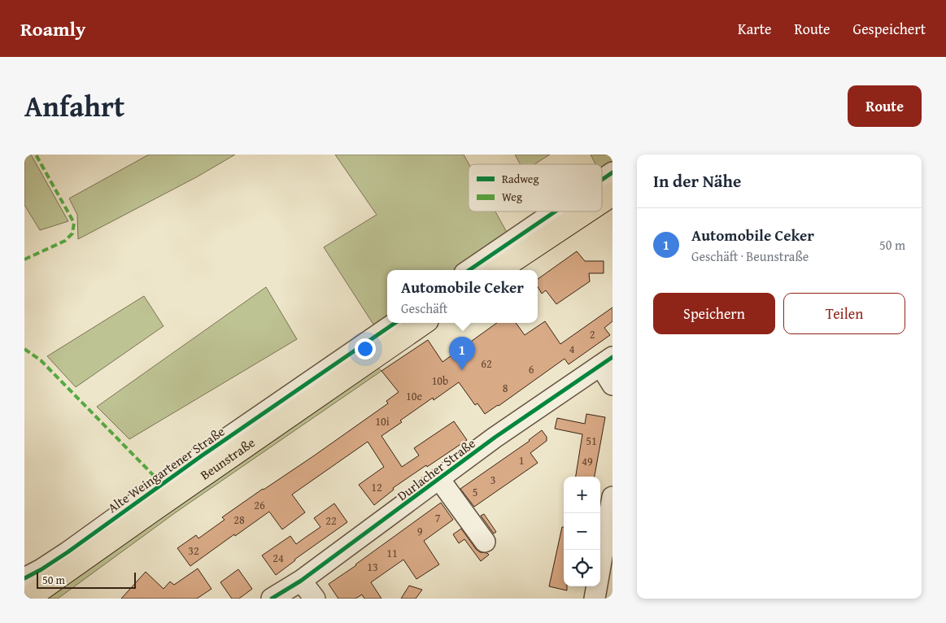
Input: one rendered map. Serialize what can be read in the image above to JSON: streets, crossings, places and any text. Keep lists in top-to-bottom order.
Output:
{
  "streets": {
    "main road": ["Beunstraße"],
    "street": ["Alte Weingartener Straße", "Durlacher Straße"]
  },
  "house_numbers": [
    "2",
    "4",
    "62",
    "6",
    "10b",
    "8",
    "10e",
    "10i",
    "51",
    "1",
    "49",
    "3",
    "12",
    "5",
    "26",
    "7",
    "28",
    "22",
    "9",
    "32",
    "11",
    "24",
    "13"
  ],
  "legend": ["Radweg", "Weg"],
  "scale_bar": "50 m",
  "page": {
    "header": "Roamly",
    "nav": ["Karte", "Route", "Gespeichert"],
    "title": "Anfahrt",
    "buttons": [
      "Route",
      ["Speichern", "Teilen"]
    ],
    "heading": "In der Nähe",
    "list": [
      {
        "mark": "1",
        "name": "Automobile Ceker",
        "note": "Geschäft · Beunstraße",
        "value": "50 m"
      }
    ],
    "popup": ["Automobile Ceker", "Geschäft"],
    "pins": "1",
    "map_buttons": ["+", "−"],
    "scale": "50 m"
  }
}
